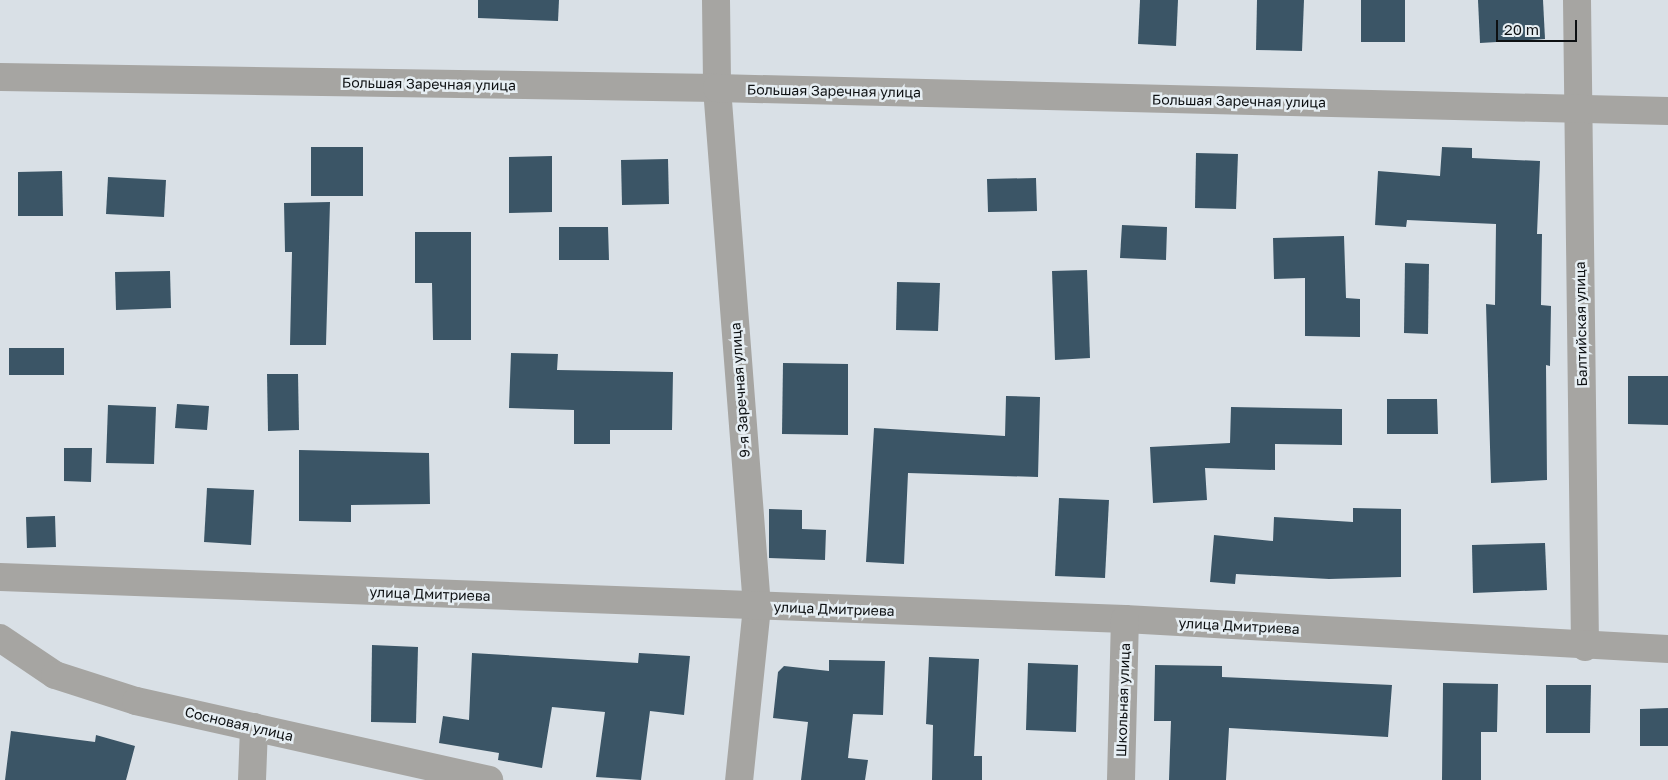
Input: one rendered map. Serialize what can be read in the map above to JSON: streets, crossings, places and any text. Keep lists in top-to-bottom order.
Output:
{
  "streets": {
    "street": [
      "Большая Заречная улица",
      "Балтийская улица",
      "9-я Заречная улица",
      "улица Дмитриева",
      "Школьная улица",
      "Сосновая улица"
    ]
  },
  "crossings": [
    ["Большая Заречная улица", "Балтийская улица"],
    ["Большая Заречная улица", "9-я Заречная улица"],
    ["Балтийская улица", "улица Дмитриева"],
    ["9-я Заречная улица", "улица Дмитриева"],
    ["улица Дмитриева", "Школьная улица"]
  ],
  "scale_bar": "20 m"
}
